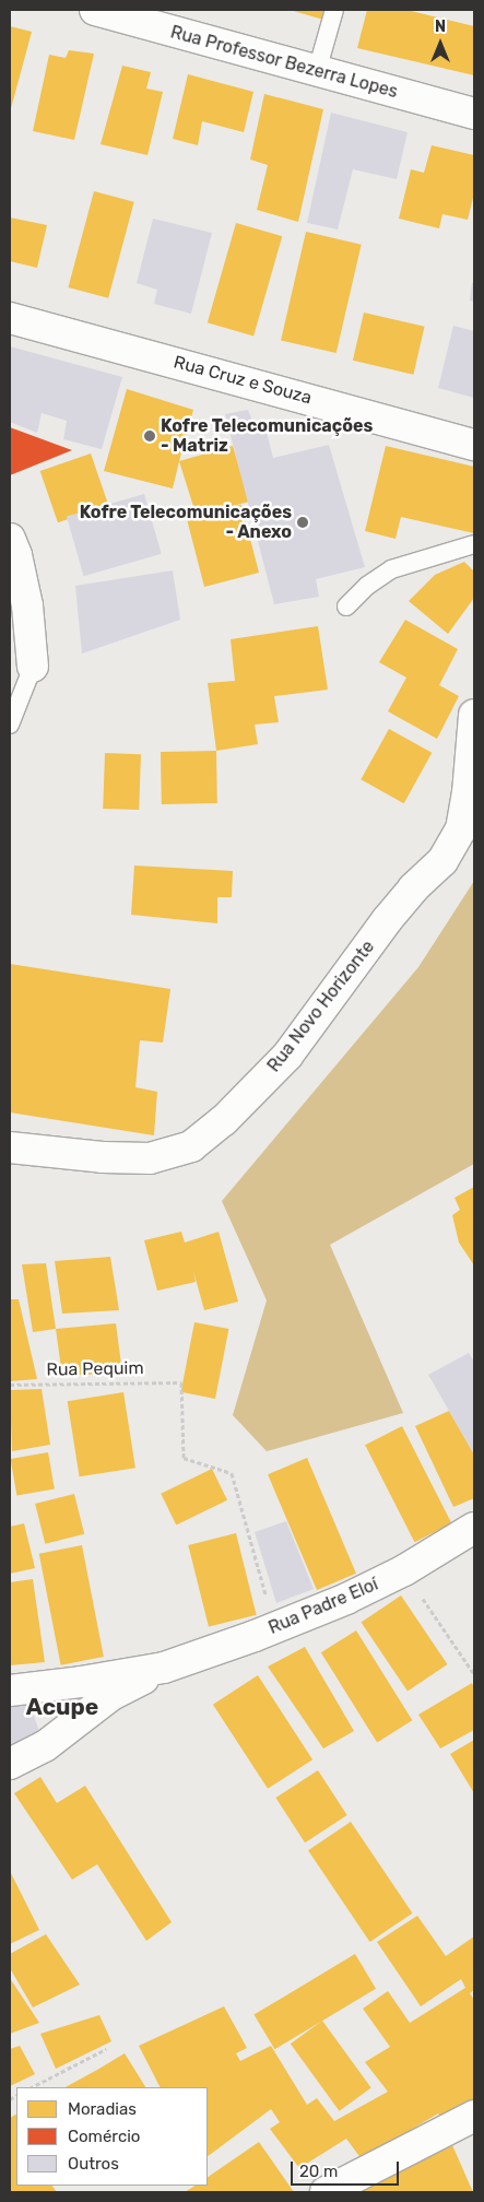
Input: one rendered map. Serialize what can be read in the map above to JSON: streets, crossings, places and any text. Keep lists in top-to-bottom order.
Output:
{
  "streets": {
    "street": [
      "Rua Professor Bezerra Lopes",
      "Rua Cruz e Souza",
      "Rua Novo Horizonte",
      "Rua Padre Eloí"
    ],
    "path": ["Rua Pequim"]
  },
  "crossings": [
    ["Rua Pequim", "Rua Padre Eloí"]
  ],
  "districts": ["Acupe"],
  "places": ["Kofre Telecomunicações - Matriz", "Kofre Telecomunicações - Anexo"],
  "legend": ["Moradias", "Comércio", "Outros"],
  "scale_bar": "20 m",
  "north": "top"
}
